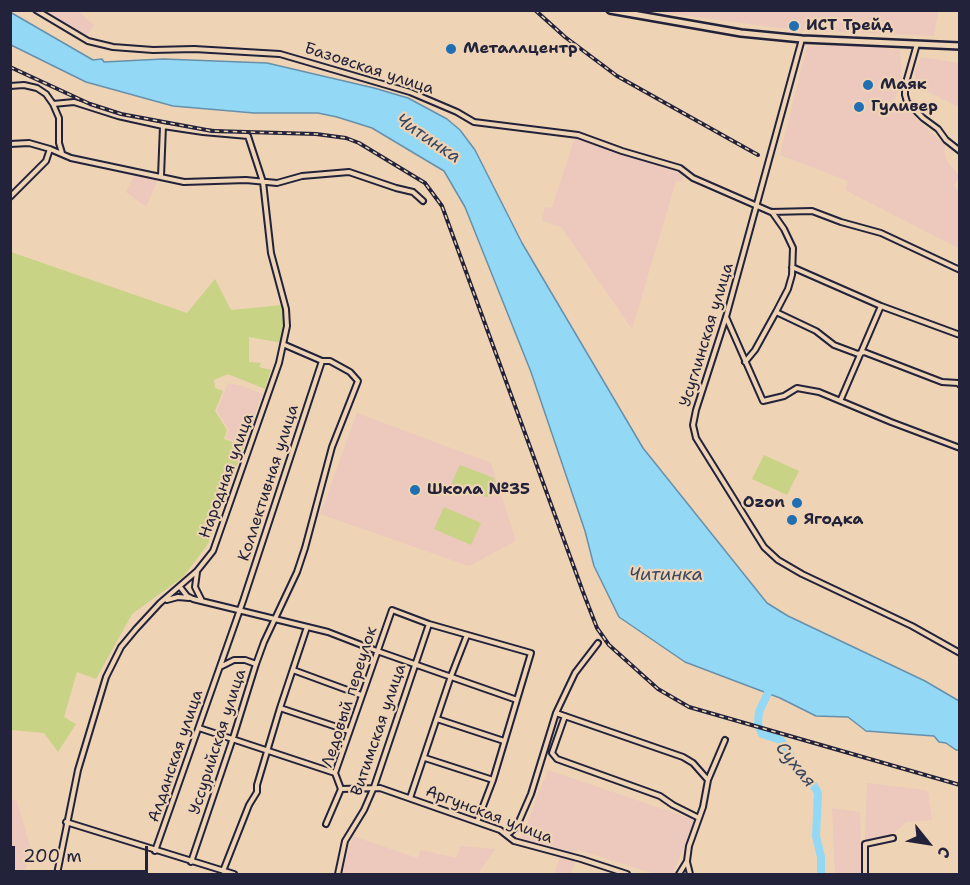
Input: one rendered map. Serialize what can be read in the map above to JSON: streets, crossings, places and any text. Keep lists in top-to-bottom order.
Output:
{
  "streets": {
    "street": [
      "Базовская улица",
      "Усуглинская улица",
      "Народная улица",
      "Коллективная улица",
      "Ледовый переулок",
      "Витимская улица",
      "Уссурийская улица",
      "Алданская улица",
      "Аргунская улица"
    ]
  },
  "crossings": [
    ["Базовская улица", "Усуглинская улица"],
    ["Коллективная улица", "Уссурийская улица"],
    ["Коллективная улица", "Алданская улица"],
    ["Ледовый переулок", "Витимская улица"],
    ["Ледовый переулок", "Аргунская улица"],
    ["Витимская улица", "Аргунская улица"]
  ],
  "water": ["Читинка", "Сухая"],
  "places": [
    "ИСТ Трейд",
    "Металлцентр",
    "Маяк",
    "Гуливер",
    "Школа №35",
    "Ozon",
    "Ягодка"
  ],
  "scale_bar": "200 m",
  "north": "bottom right"
}
